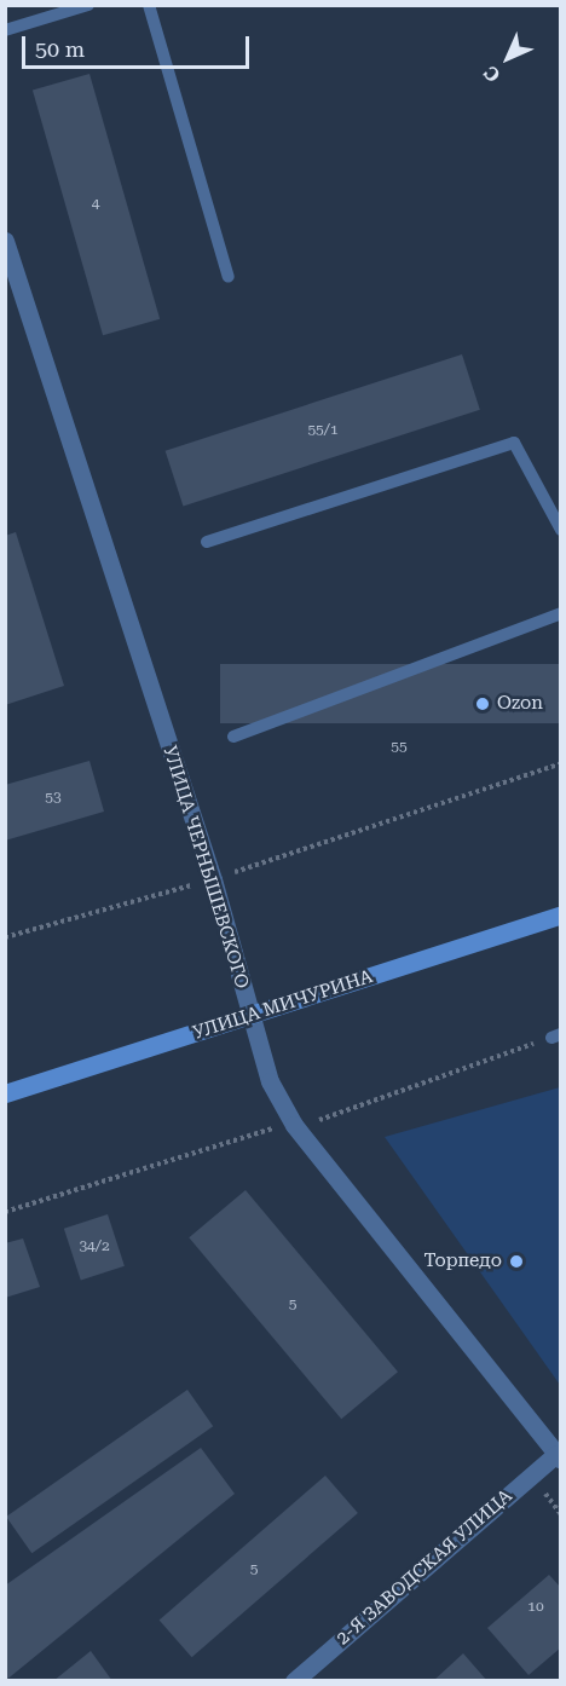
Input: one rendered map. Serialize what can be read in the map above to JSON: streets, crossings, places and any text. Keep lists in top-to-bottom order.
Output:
{
  "streets": {
    "main road": ["УЛИЦА МИЧУРИНА"],
    "street": ["УЛИЦА ЧЕРНЫШЕВСКОГО", "2-Я ЗАВОДСКАЯ УЛИЦА"]
  },
  "crossings": [
    ["УЛИЦА ЧЕРНЫШЕВСКОГО", "УЛИЦА МИЧУРИНА"],
    ["УЛИЦА ЧЕРНЫШЕВСКОГО", "2-Я ЗАВОДСКАЯ УЛИЦА"]
  ],
  "places": ["Ozon", "Торпедо"],
  "house_numbers": [
    "4",
    "55/1",
    "55",
    "53",
    "34/2",
    "5",
    "5",
    "10"
  ],
  "scale_bar": "50 m",
  "north": "bottom left"
}
